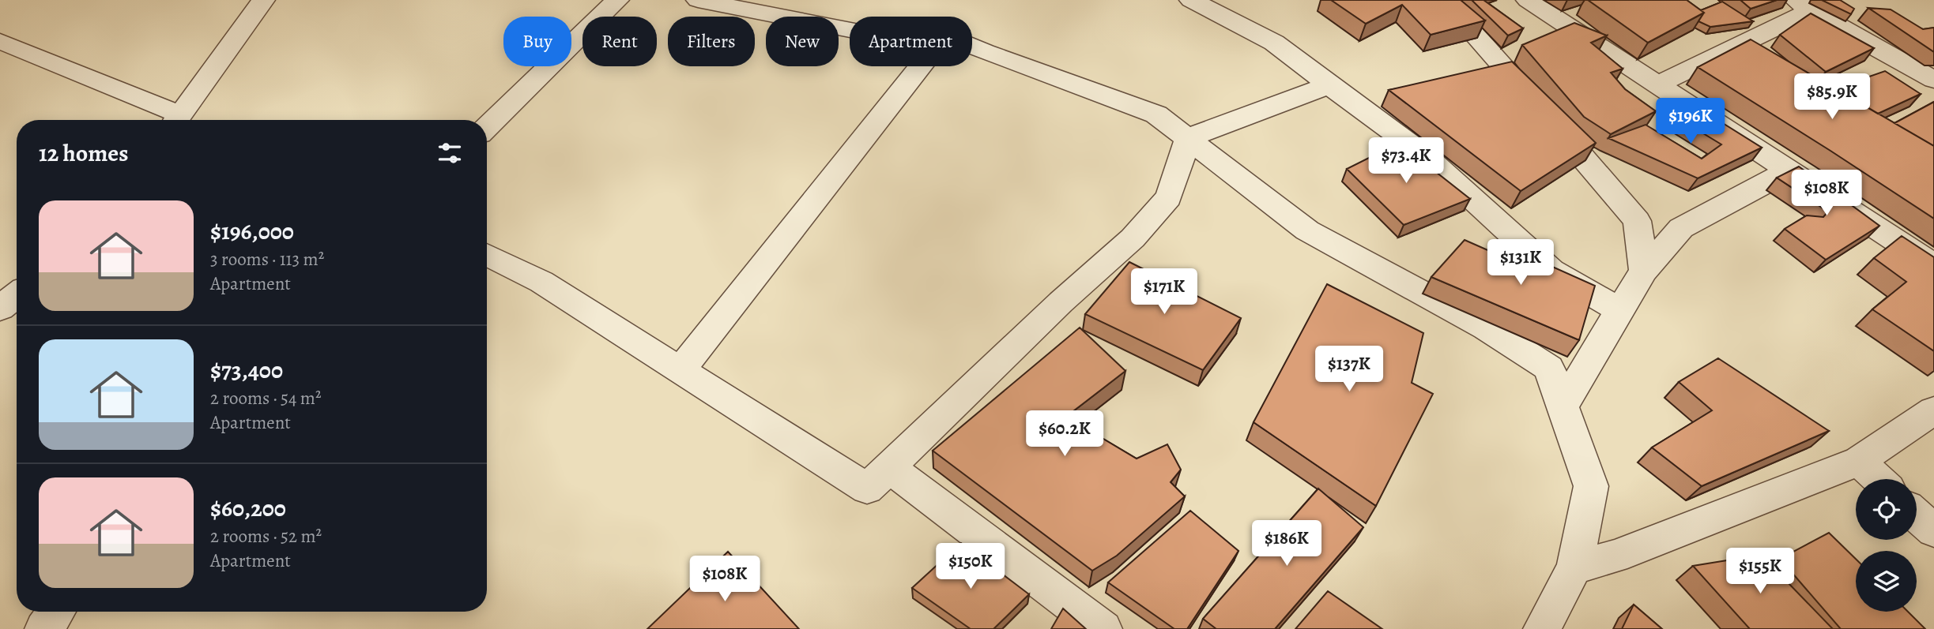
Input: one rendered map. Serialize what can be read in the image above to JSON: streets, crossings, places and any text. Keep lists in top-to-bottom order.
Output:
{
  "page": {
    "chip": [
      "Buy",
      "Rent",
      "Filters",
      "New",
      "Apartment"
    ],
    "price": [
      "$85.9K",
      "$196K",
      "$73.4K",
      "$108K",
      "$131K",
      "$171K",
      "$137K",
      "$60.2K",
      "$186K",
      "$150K",
      "$155K",
      "$108K"
    ],
    "heading": "12 homes",
    "list": [
      {
        "name": "$196,000",
        "note": "3 rooms · 113 m² · Apartment"
      },
      {
        "name": "$73,400",
        "note": "2 rooms · 54 m² · Apartment"
      },
      {
        "name": "$60,200",
        "note": "2 rooms · 52 m² · Apartment"
      }
    ]
  }
}
